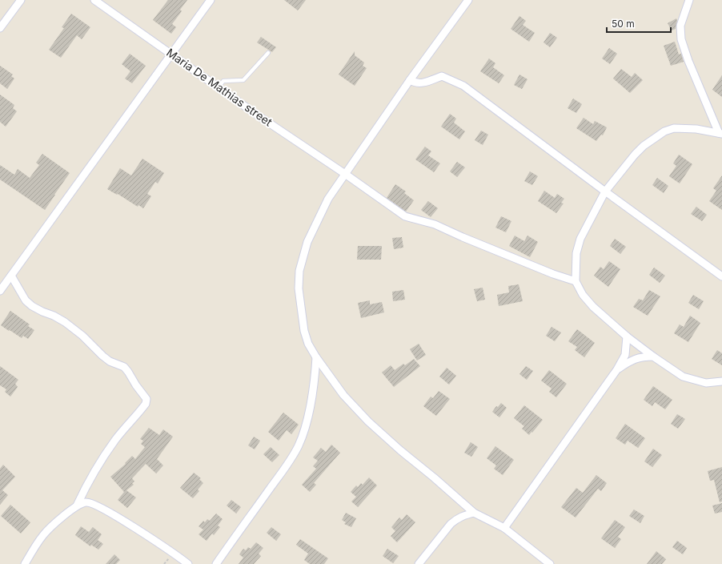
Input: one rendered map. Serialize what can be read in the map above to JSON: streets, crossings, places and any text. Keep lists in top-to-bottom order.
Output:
{
  "streets": {
    "street": ["Maria De Mathias street"]
  },
  "scale_bar": "50 m"
}
